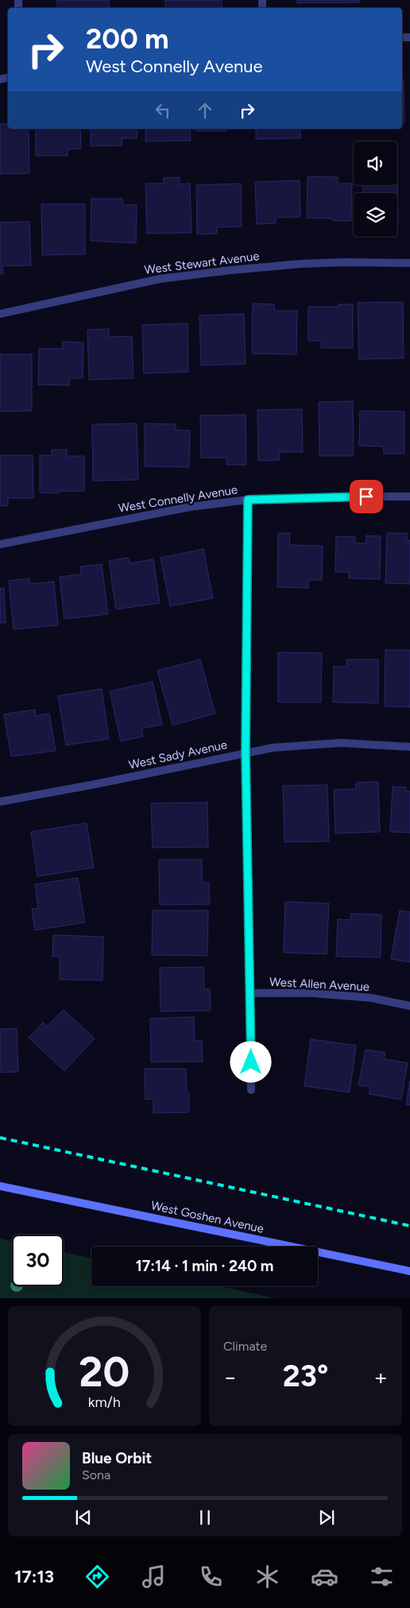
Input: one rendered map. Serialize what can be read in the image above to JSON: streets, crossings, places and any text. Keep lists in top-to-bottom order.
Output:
{
  "streets": {
    "main road": ["West Goshen Avenue"],
    "street": [
      "West Stewart Avenue",
      "West Connelly Avenue",
      "West Sady Avenue",
      "West Allen Avenue"
    ]
  },
  "page": {
    "turn": ["200 m", "West Connelly Avenue"],
    "limit": "30",
    "trip": "17:14 · 1 min · 240 m",
    "tile": "Climate",
    "heat": ["−", "23°", "+"],
    "song": ["Blue Orbit", "Sona"],
    "tabs": "17:13",
    "gauge": ["20", "km/h"]
  }
}
